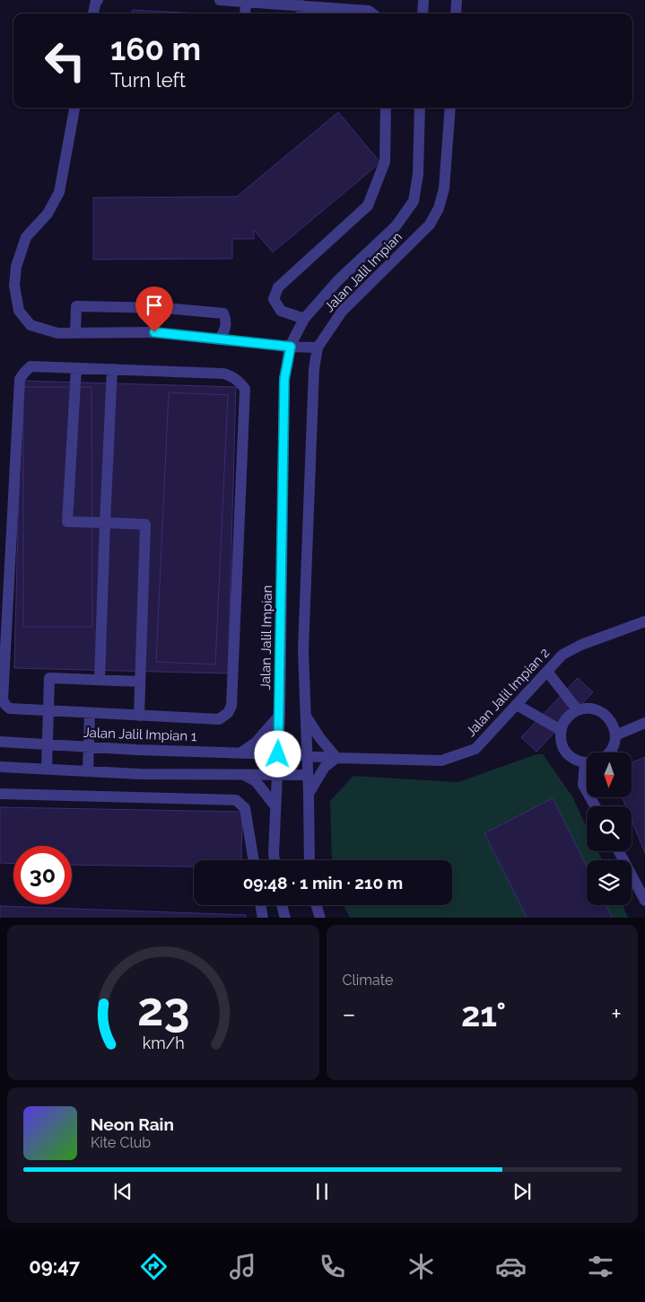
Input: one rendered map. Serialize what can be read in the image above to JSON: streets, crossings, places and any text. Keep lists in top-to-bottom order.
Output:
{
  "streets": {
    "street": ["Jalan Jalil Impian", "Jalan Jalil Impian 2", "Jalan Jalil Impian 1"]
  },
  "crossings": [
    ["Jalan Jalil Impian", "Jalan Jalil Impian 2"],
    ["Jalan Jalil Impian", "Jalan Jalil Impian 1"],
    ["Jalan Jalil Impian 2", "Jalan Jalil Impian 1"]
  ],
  "north": "bottom",
  "page": {
    "turn": ["160 m", "Turn left"],
    "limit": "30",
    "trip": "09:48 · 1 min · 210 m",
    "tile": "Climate",
    "heat": ["−", "21°", "+"],
    "song": ["Neon Rain", "Kite Club"],
    "tabs": "09:47",
    "gauge": ["23", "km/h"]
  }
}
